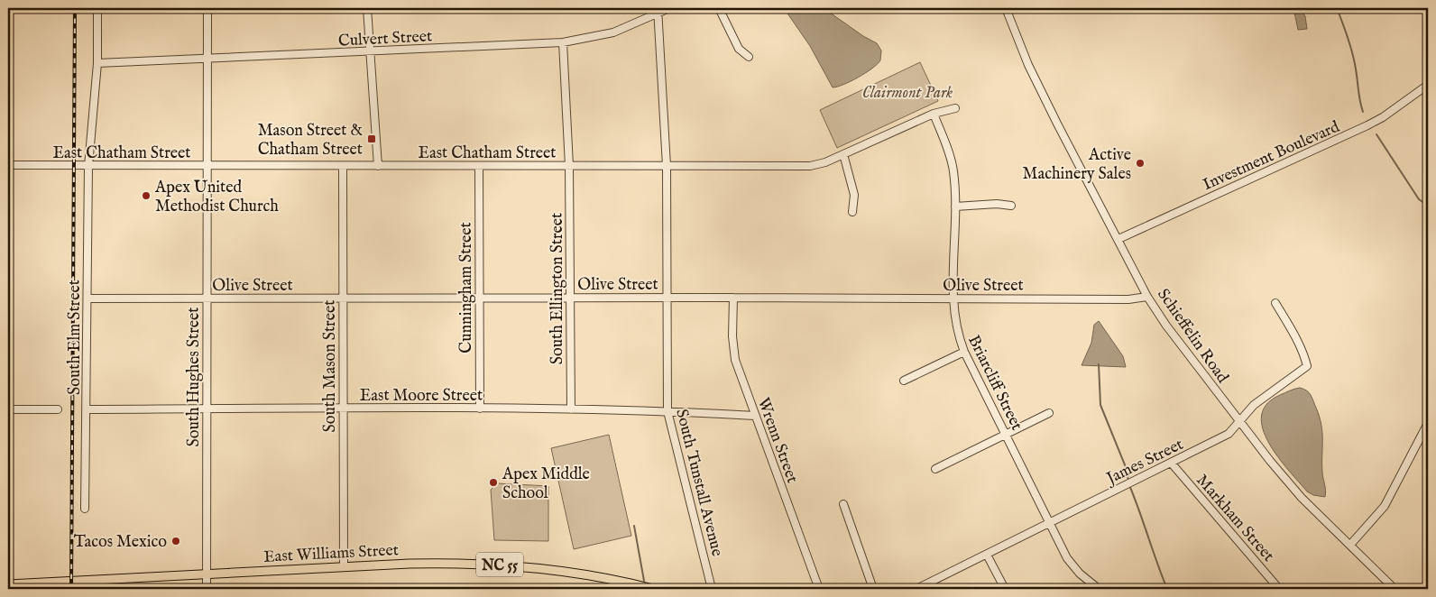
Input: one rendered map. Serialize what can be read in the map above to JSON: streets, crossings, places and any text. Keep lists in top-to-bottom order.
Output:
{
  "streets": {
    "main road": ["East Williams Street", "NC 55"],
    "street": [
      "Culvert Street",
      "East Chatham Street",
      "Investment Boulevard",
      "Olive Street",
      "Cunningham Street",
      "South Ellington Street",
      "Schieffelin Road",
      "South Elm Street",
      "South Mason Street",
      "South Hughes Street",
      "Briarcliff Street",
      "East Moore Street",
      "Wrenn Street",
      "James Street",
      "South Tunstall Avenue",
      "Markham Street"
    ]
  },
  "crossings": [
    ["Culvert Street", "South Ellington Street"],
    ["Culvert Street", "South Elm Street"],
    ["Culvert Street", "South Hughes Street"],
    ["Culvert Street", "South Tunstall Avenue"],
    ["East Chatham Street", "Cunningham Street"],
    ["East Chatham Street", "South Ellington Street"],
    ["East Chatham Street", "South Elm Street"],
    ["East Chatham Street", "South Mason Street"],
    ["East Chatham Street", "South Hughes Street"],
    ["East Chatham Street", "Briarcliff Street"],
    ["East Chatham Street", "South Tunstall Avenue"],
    ["Investment Boulevard", "Schieffelin Road"],
    ["Olive Street", "Cunningham Street"],
    ["Olive Street", "South Ellington Street"],
    ["Olive Street", "Schieffelin Road"],
    ["Olive Street", "South Elm Street"],
    ["Olive Street", "South Mason Street"],
    ["Olive Street", "South Hughes Street"],
    ["Olive Street", "Briarcliff Street"],
    ["Olive Street", "Wrenn Street"],
    ["Olive Street", "South Tunstall Avenue"],
    ["Cunningham Street", "East Moore Street"],
    ["South Ellington Street", "East Moore Street"],
    ["Schieffelin Road", "James Street"],
    ["South Elm Street", "East Moore Street"],
    ["South Mason Street", "East Moore Street"],
    ["South Mason Street", "East Williams Street"],
    ["South Hughes Street", "East Moore Street"],
    ["South Hughes Street", "East Williams Street"],
    ["Briarcliff Street", "James Street"],
    ["East Moore Street", "Wrenn Street"],
    ["East Moore Street", "South Tunstall Avenue"],
    ["James Street", "Markham Street"]
  ],
  "parks": ["Clairmont Park"],
  "places": {
    "transit": ["Mason Street & Chatham Street"],
    "other": [
      "Active Machinery Sales",
      "Apex United Methodist Church",
      "Apex Middle School",
      "Tacos Mexico"
    ]
  }
}
